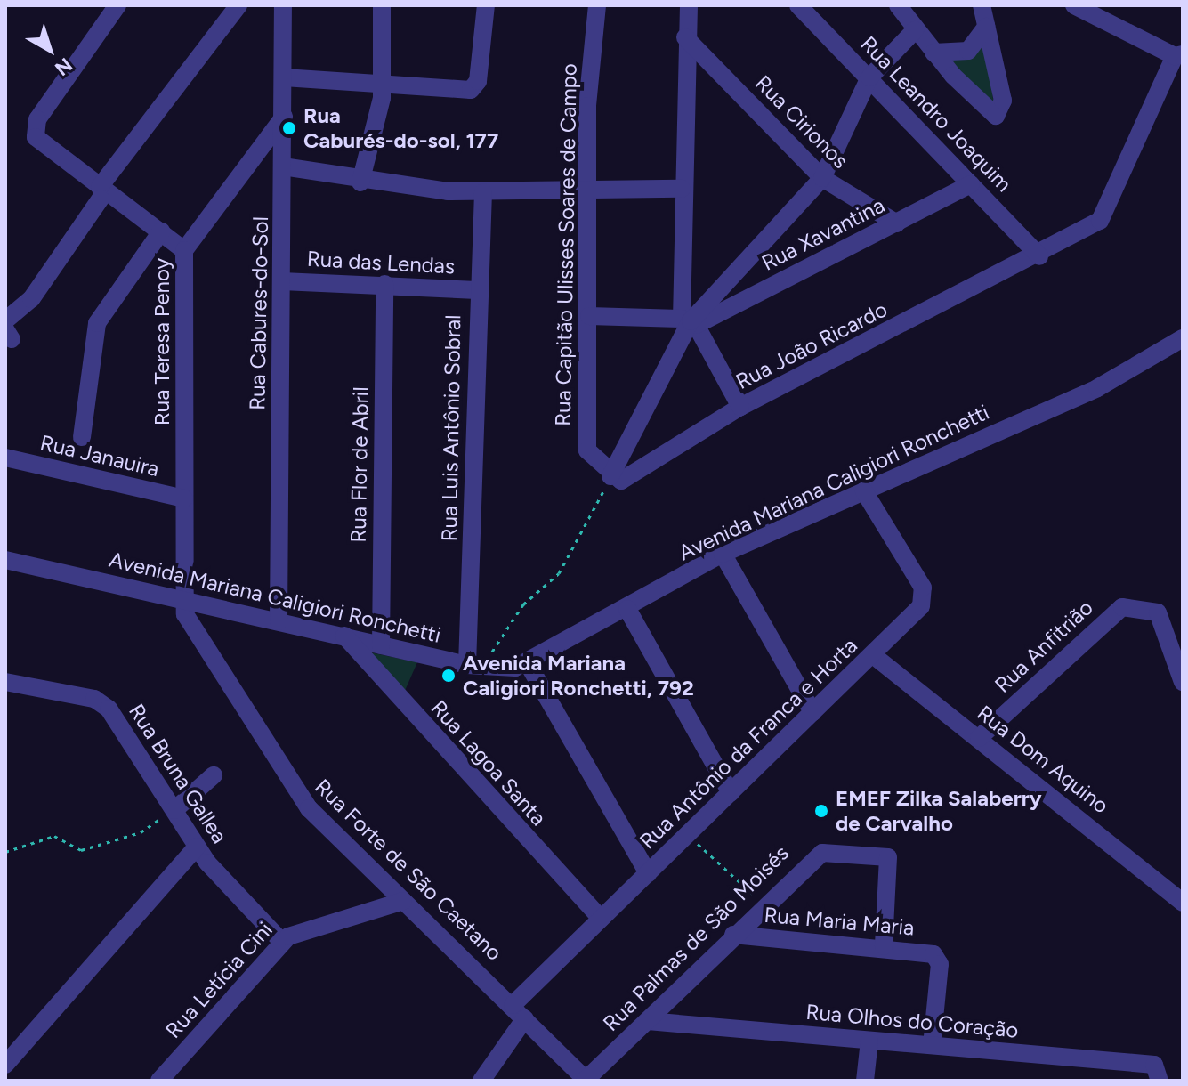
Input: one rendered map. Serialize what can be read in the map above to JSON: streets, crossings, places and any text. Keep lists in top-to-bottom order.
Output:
{
  "streets": {
    "street": [
      "Rua Leandro Joaquim",
      "Rua Cirionos",
      "Rua Xavantina",
      "Rua Capitão Ulisses Soares de Campo",
      "Rua das Lendas",
      "Rua Cabures-do-Sol",
      "Rua Teresa Penoy",
      "Rua João Ricardo",
      "Rua Luis Antônio Sobral",
      "Rua Janauira",
      "Rua Flor de Abril",
      "Avenida Mariana Caligiori Ronchetti",
      "Rua Anfitrião",
      "Rua Antônio da Franca e Horta",
      "Rua Dom Aquino",
      "Rua Lagoa Santa",
      "Rua Bruna Gallea",
      "Rua Forte de São Caetano",
      "Rua Maria Maria",
      "Rua Palmas de São Moisés",
      "Rua Letícia Cini",
      "Rua Olhos do Coração"
    ]
  },
  "crossings": [
    ["Rua Leandro Joaquim", "Rua Xavantina"],
    ["Rua Leandro Joaquim", "Rua João Ricardo"],
    ["Rua Cirionos", "Rua Xavantina"],
    ["Rua Xavantina", "Rua Capitão Ulisses Soares de Campo"],
    ["Rua Capitão Ulisses Soares de Campo", "Rua João Ricardo"],
    ["Rua das Lendas", "Rua Cabures-do-Sol"],
    ["Rua das Lendas", "Rua Luis Antônio Sobral"],
    ["Rua das Lendas", "Rua Flor de Abril"],
    ["Rua Cabures-do-Sol", "Rua Teresa Penoy"],
    ["Rua Cabures-do-Sol", "Avenida Mariana Caligiori Ronchetti"],
    ["Rua Teresa Penoy", "Rua Janauira"],
    ["Rua Teresa Penoy", "Avenida Mariana Caligiori Ronchetti"],
    ["Rua Teresa Penoy", "Rua Forte de São Caetano"],
    ["Rua Luis Antônio Sobral", "Avenida Mariana Caligiori Ronchetti"],
    ["Rua Flor de Abril", "Avenida Mariana Caligiori Ronchetti"],
    ["Avenida Mariana Caligiori Ronchetti", "Rua Antônio da Franca e Horta"],
    ["Avenida Mariana Caligiori Ronchetti", "Rua Lagoa Santa"],
    ["Avenida Mariana Caligiori Ronchetti", "Rua Forte de São Caetano"],
    ["Rua Anfitrião", "Rua Dom Aquino"],
    ["Rua Antônio da Franca e Horta", "Rua Dom Aquino"],
    ["Rua Antônio da Franca e Horta", "Rua Lagoa Santa"],
    ["Rua Antônio da Franca e Horta", "Rua Forte de São Caetano"],
    ["Rua Bruna Gallea", "Rua Letícia Cini"],
    ["Rua Forte de São Caetano", "Rua Palmas de São Moisés"],
    ["Rua Forte de São Caetano", "Rua Letícia Cini"],
    ["Rua Maria Maria", "Rua Palmas de São Moisés"],
    ["Rua Maria Maria", "Rua Olhos do Coração"],
    ["Rua Palmas de São Moisés", "Rua Olhos do Coração"]
  ],
  "places": ["Rua Caburés-do-sol, 177", "Avenida Mariana Caligiori Ronchetti, 792", "EMEF Zilka Salaberry de Carvalho"],
  "north": "bottom right"
}
